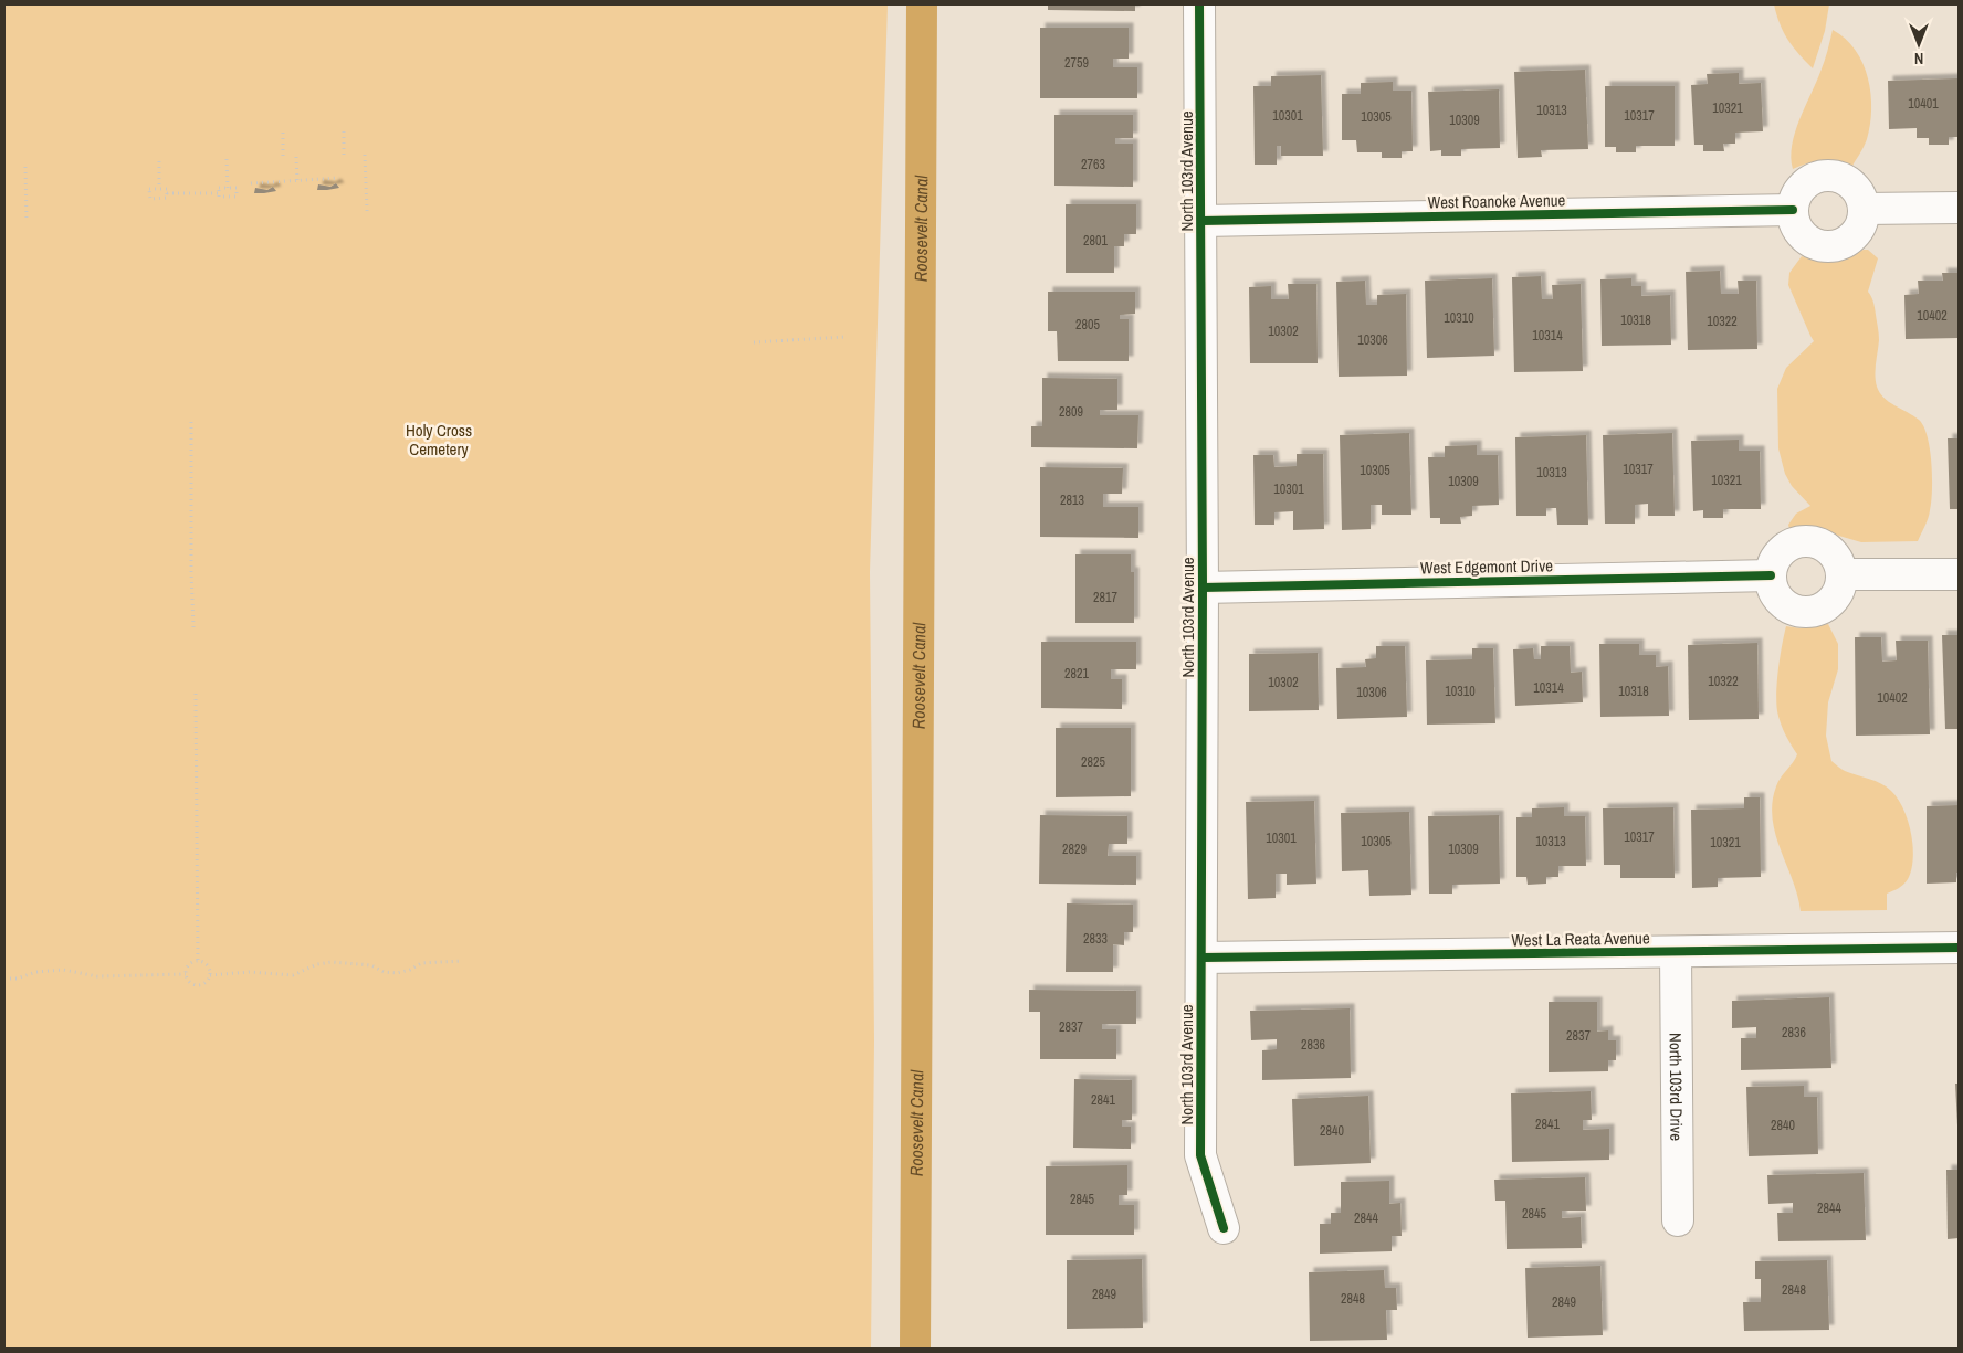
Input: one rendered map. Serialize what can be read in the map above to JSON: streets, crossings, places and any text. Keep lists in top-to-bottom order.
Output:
{
  "streets": {
    "street": [
      "North 103rd Avenue",
      "West Roanoke Avenue",
      "West Edgemont Drive",
      "West La Reata Avenue",
      "North 103rd Drive"
    ]
  },
  "crossings": [
    ["North 103rd Avenue", "West Roanoke Avenue"],
    ["North 103rd Avenue", "West Edgemont Drive"],
    ["North 103rd Avenue", "West La Reata Avenue"],
    ["West La Reata Avenue", "North 103rd Drive"]
  ],
  "water": ["Roosevelt Canal"],
  "parks": ["Holy Cross Cemetery"],
  "house_numbers": [
    "2759",
    "10401",
    "10321",
    "10313",
    "10301",
    "10317",
    "10305",
    "10309",
    "2763",
    "2801",
    "10402",
    "10310",
    "10318",
    "10322",
    "2805",
    "10302",
    "10314",
    "10306",
    "2809",
    "10317",
    "10305",
    "10313",
    "10321",
    "10309",
    "10301",
    "2813",
    "2817",
    "2821",
    "10322",
    "10302",
    "10314",
    "10310",
    "10318",
    "10306",
    "10402",
    "2825",
    "10317",
    "10301",
    "10305",
    "10313",
    "10321",
    "2829",
    "10309",
    "2833",
    "2837",
    "2836",
    "2837",
    "2836",
    "2841",
    "2841",
    "2840",
    "2840",
    "2845",
    "2844",
    "2845",
    "2844",
    "2848",
    "2849",
    "2848",
    "2849"
  ],
  "north": "bottom"
}
